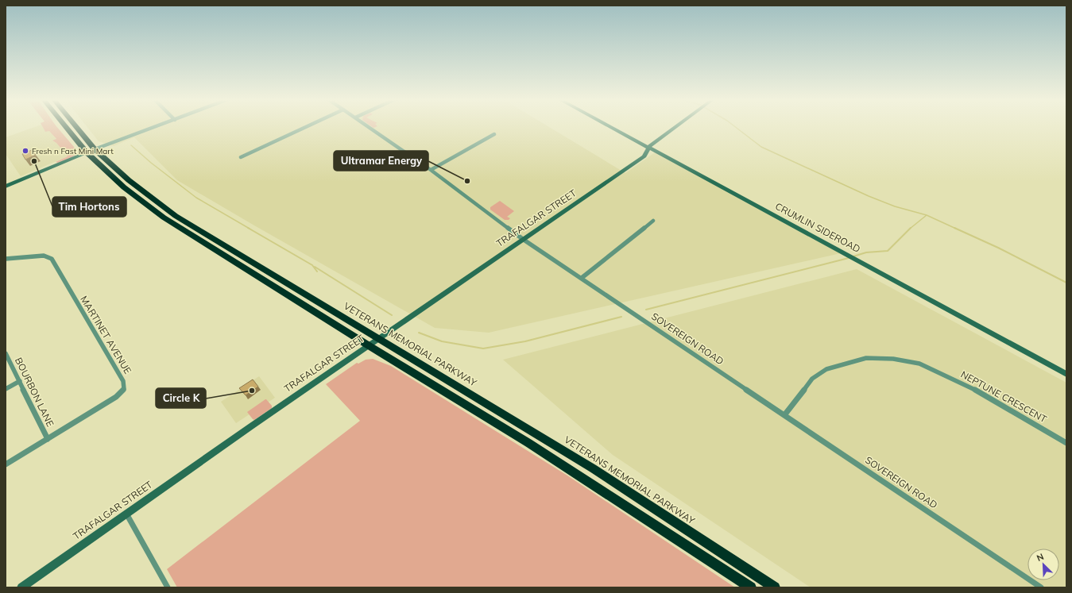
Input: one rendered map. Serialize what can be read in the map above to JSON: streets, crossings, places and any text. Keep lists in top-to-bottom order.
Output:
{
  "streets": {
    "highway": ["VETERANS MEMORIAL PARKWAY"],
    "main road": ["TRAFALGAR STREET", "CRUMLIN SIDEROAD"],
    "street": [
      "MARTINET AVENUE",
      "SOVEREIGN ROAD",
      "BOURBON LANE",
      "NEPTUNE CRESCENT"
    ]
  },
  "crossings": [
    ["TRAFALGAR STREET", "CRUMLIN SIDEROAD"],
    ["TRAFALGAR STREET", "SOVEREIGN ROAD"],
    ["TRAFALGAR STREET", "VETERANS MEMORIAL PARKWAY"],
    ["MARTINET AVENUE", "BOURBON LANE"],
    ["SOVEREIGN ROAD", "NEPTUNE CRESCENT"]
  ],
  "places": [
    "Fresh n Fast Mini Mart",
    "Tim Hortons",
    "Ultramar Energy",
    "Circle K"
  ],
  "north": "top left"
}
